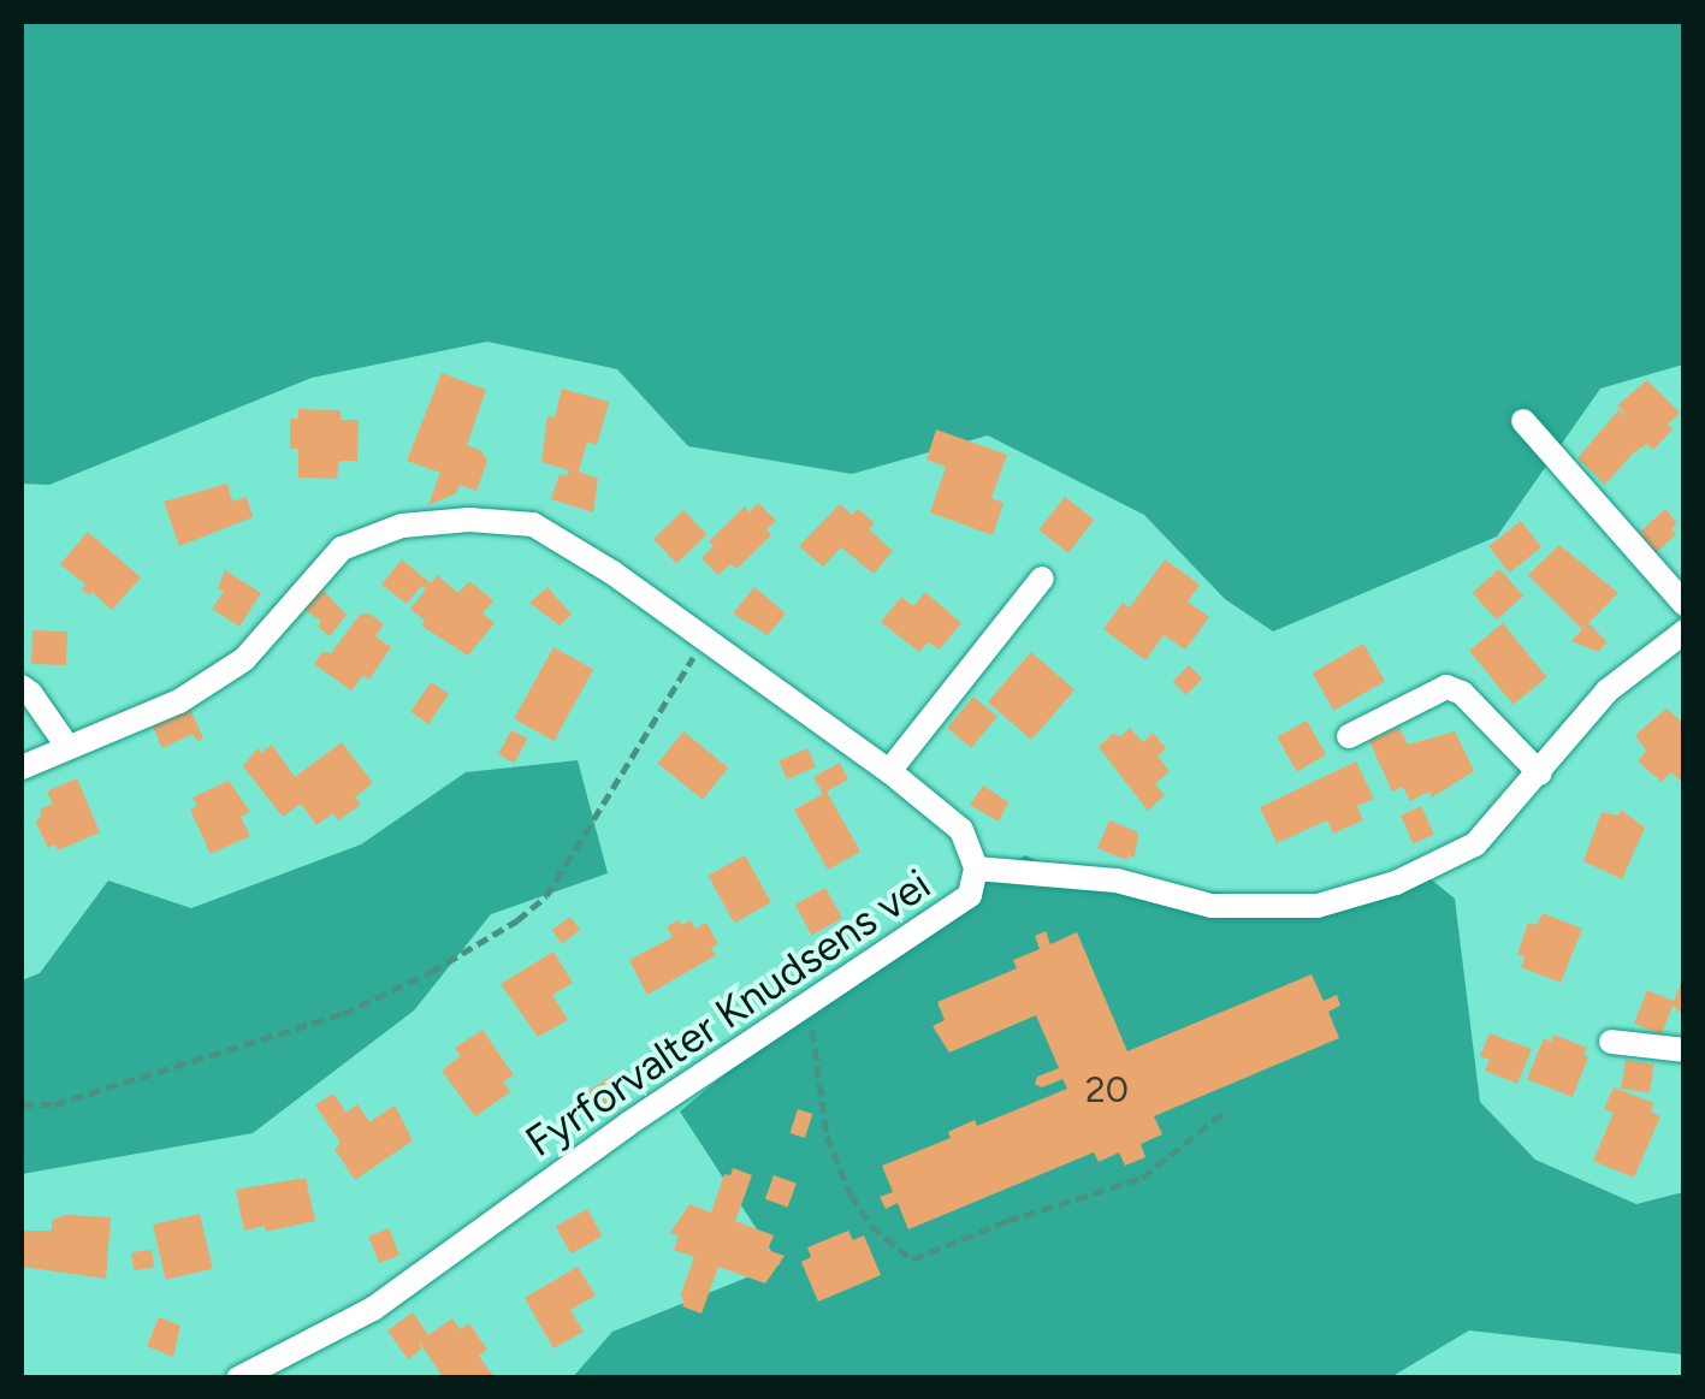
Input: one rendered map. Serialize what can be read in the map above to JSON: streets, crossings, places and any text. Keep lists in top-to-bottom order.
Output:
{
  "streets": {
    "street": ["Fyrforvalter Knudsens vei"]
  },
  "house_numbers": ["20"]
}
